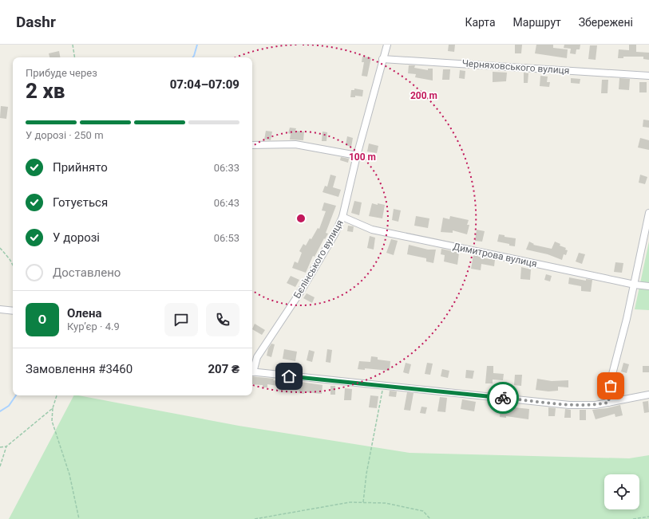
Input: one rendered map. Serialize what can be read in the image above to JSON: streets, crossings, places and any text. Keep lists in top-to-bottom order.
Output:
{
  "streets": {
    "street": ["Черняховського вулиця", "Димитрова вулиця", "Бєлінського вулиця"]
  },
  "crossings": [
    ["Черняховського вулиця", "Бєлінського вулиця"],
    ["Димитрова вулиця", "Бєлінського вулиця"]
  ],
  "page": {
    "header": "Dashr",
    "nav": ["Карта", "Маршрут", "Збережені"],
    "heading": ["2 хв", "Прибуде через", "07:04–07:09"],
    "panel": [
      "Олена",
      "Кур’єр · 4.9",
      "Замовлення #3460",
      "207 ₴"
    ],
    "bar": "У дорозі · 250 m",
    "list": [
      ["Прийнято", "06:33"],
      ["Готується", "06:43"],
      ["У дорозі", "06:53"],
      "Доставлено"
    ],
    "round": "О"
  },
  "rings": ["200 m", "100 m"]
}
